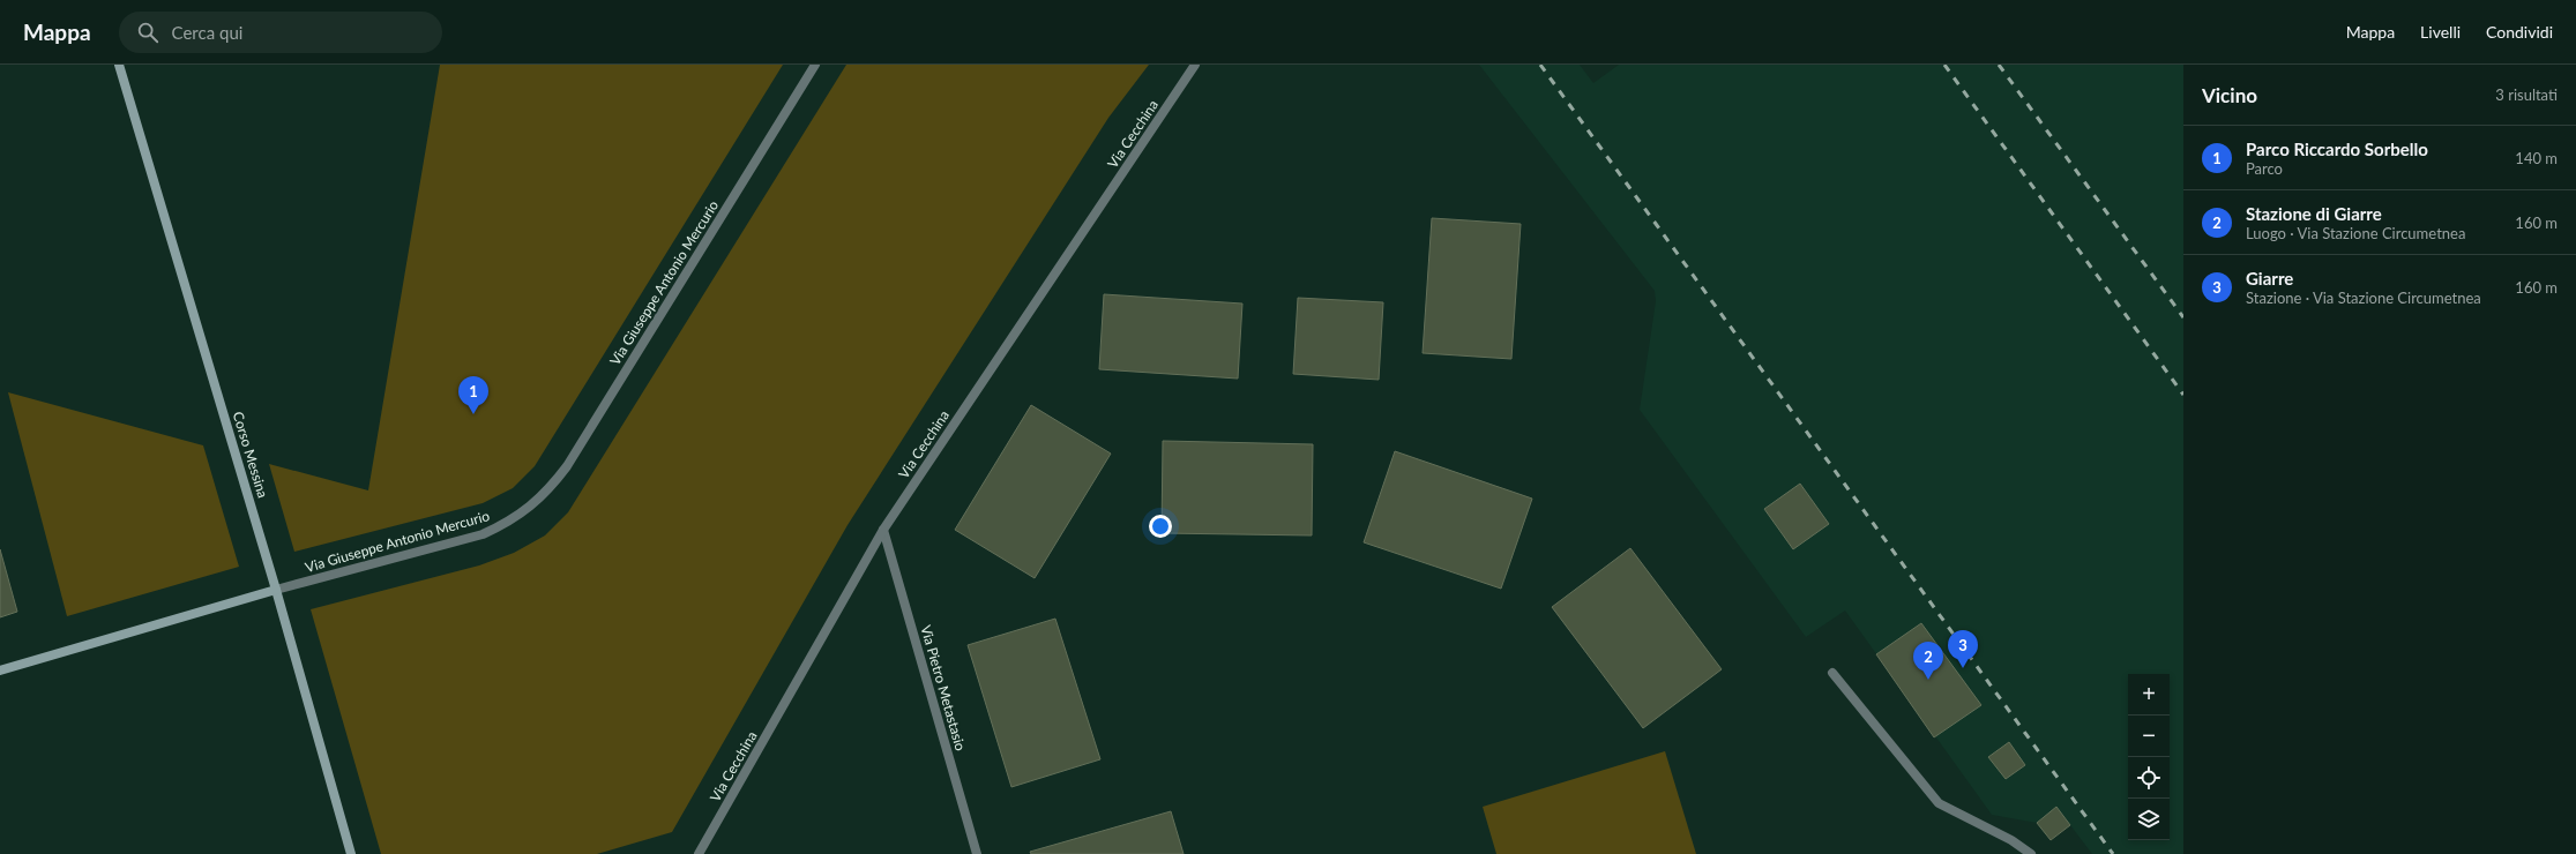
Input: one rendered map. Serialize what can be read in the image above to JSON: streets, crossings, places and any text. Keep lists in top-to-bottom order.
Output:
{
  "streets": {
    "street": [
      "Via Cecchina",
      "Via Giuseppe Antonio Mercurio",
      "Corso Messina",
      "Via Pietro Metastasio"
    ]
  },
  "crossings": [
    ["Via Cecchina", "Via Pietro Metastasio"],
    ["Via Giuseppe Antonio Mercurio", "Corso Messina"]
  ],
  "page": {
    "header": "Mappa",
    "search": "Cerca qui",
    "nav": ["Mappa", "Livelli", "Condividi"],
    "heading": ["Vicino", "3 risultati"],
    "list": [
      {
        "mark": "1",
        "name": "Parco Riccardo Sorbello",
        "note": "Parco",
        "value": "140 m"
      },
      {
        "mark": "2",
        "name": "Stazione di Giarre",
        "note": "Luogo · Via Stazione Circumetnea",
        "value": "160 m"
      },
      {
        "mark": "3",
        "name": "Giarre",
        "note": "Stazione · Via Stazione Circumetnea",
        "value": "160 m"
      }
    ],
    "pins": ["1", "3", "2"],
    "map_buttons": ["+", "−"]
  }
}
